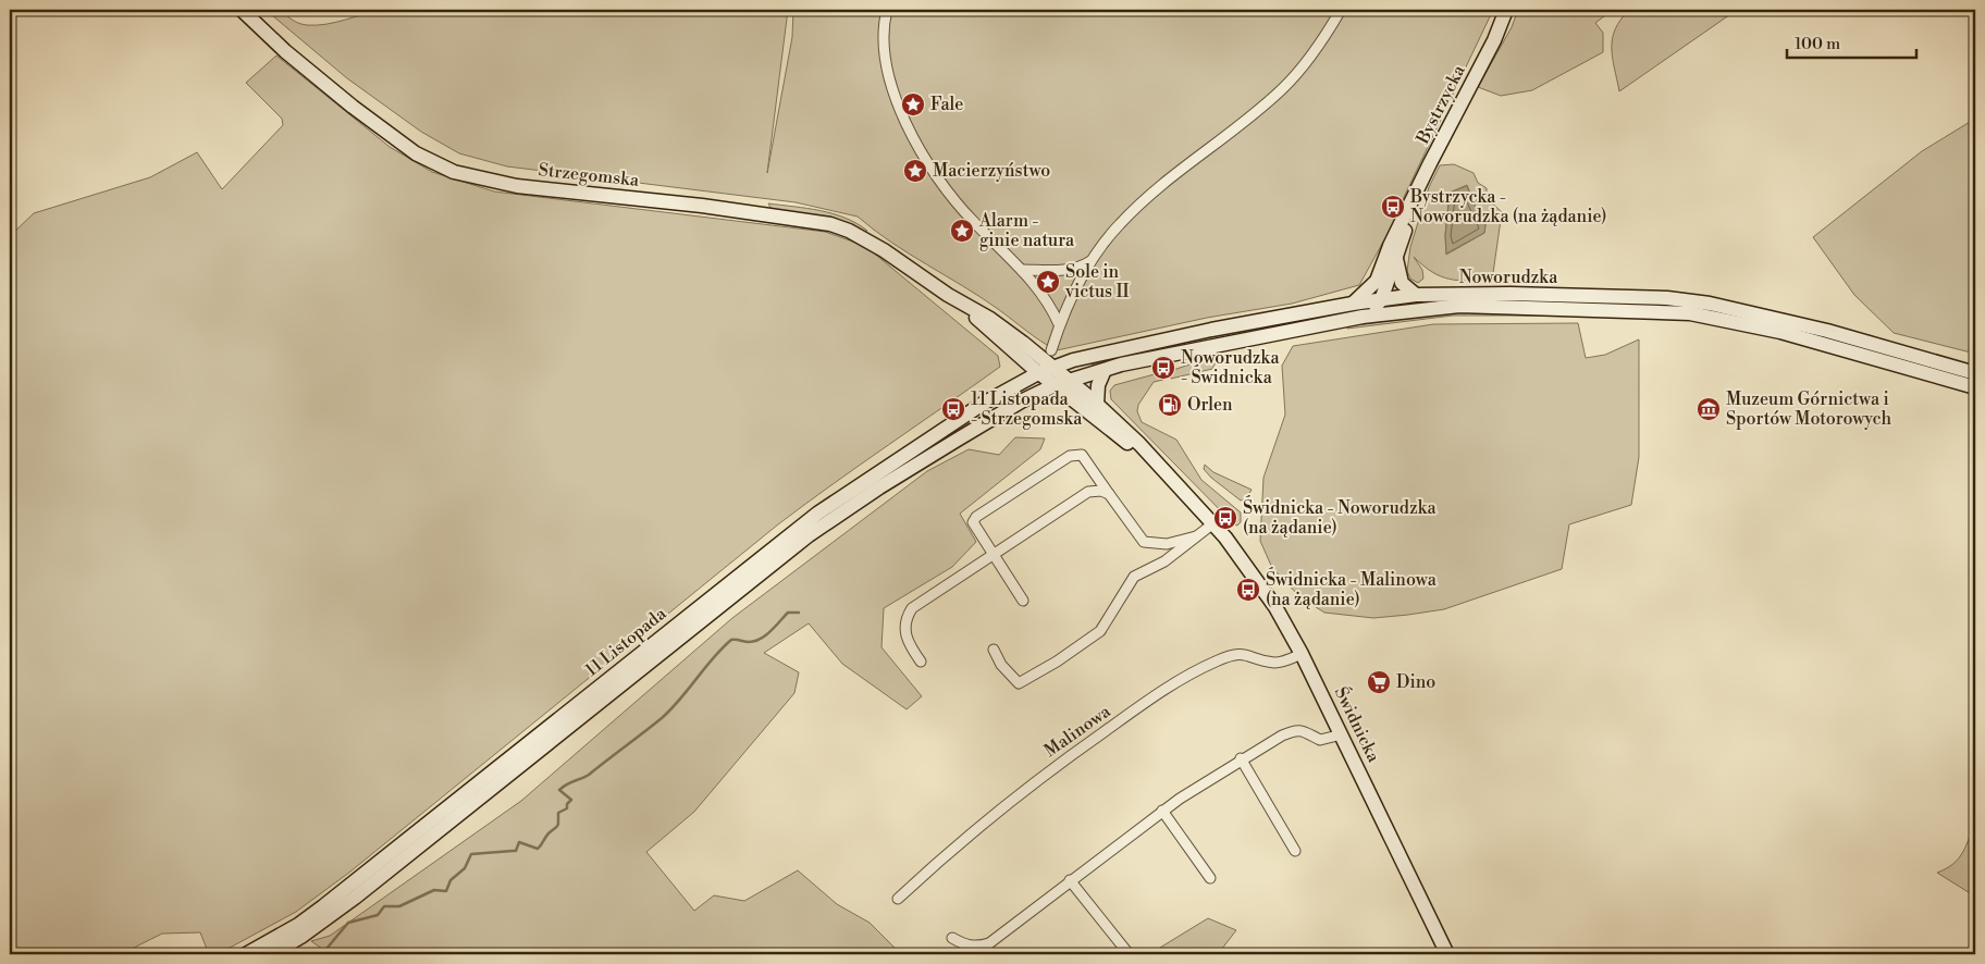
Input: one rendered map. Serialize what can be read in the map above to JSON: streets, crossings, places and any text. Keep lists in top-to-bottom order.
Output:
{
  "streets": {
    "main road": [
      "Bystrzycka",
      "Strzegomska",
      "Noworudzka",
      "11 Listopada",
      "Świdnicka"
    ],
    "street": ["Malinowa"]
  },
  "crossings": [
    ["Bystrzycka", "Noworudzka"],
    ["Strzegomska", "Noworudzka"],
    ["Strzegomska", "11 Listopada"],
    ["Strzegomska", "Świdnicka"],
    ["Noworudzka", "11 Listopada"],
    ["Noworudzka", "Świdnicka"],
    ["11 Listopada", "Świdnicka"],
    ["Świdnicka", "Malinowa"]
  ],
  "places": {
    "place": [
      "Fale",
      "Macierzyństwo",
      "Alarm - ginie natura",
      "Sole in victus II"
    ],
    "bus stop": [
      "Bystrzycka - Noworudzka (na żądanie)",
      "Noworudzka - Świdnicka",
      "11 Listopada - Strzegomska",
      "Świdnicka - Noworudzka (na żądanie)",
      "Świdnicka - Malinowa (na żądanie)"
    ],
    "fuel station": ["Orlen"],
    "museum": ["Muzeum Górnictwa i Sportów Motorowych"],
    "supermarket": ["Dino"]
  },
  "scale_bar": "100 m"
}
